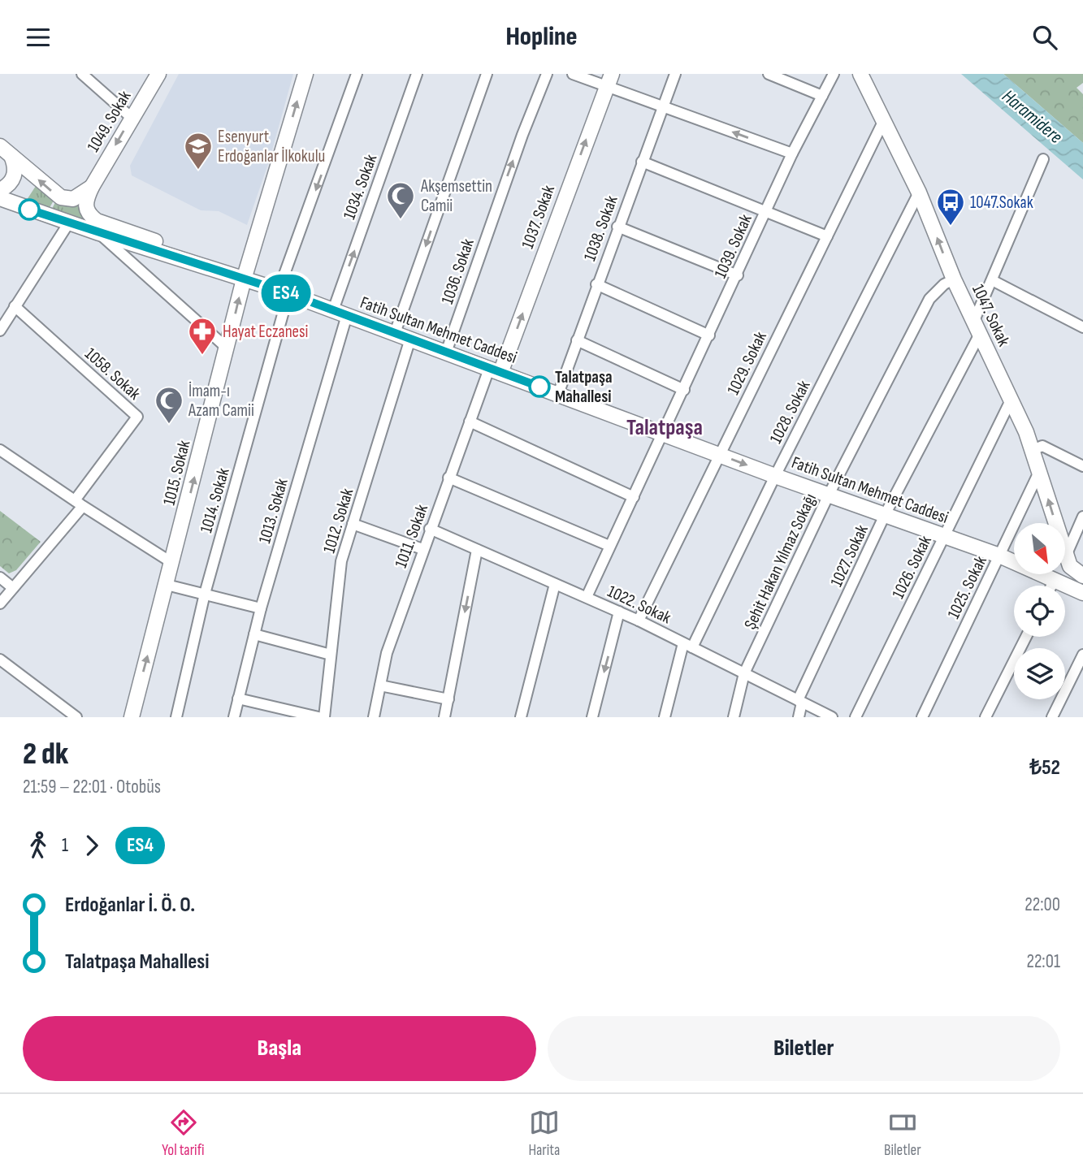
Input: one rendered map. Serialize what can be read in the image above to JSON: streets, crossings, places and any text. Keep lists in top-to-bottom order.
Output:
{
  "streets": {
    "main road": [
      "1049. Sokak",
      "1037. Sokak",
      "1047. Sokak",
      "Fatih Sultan Mehmet Caddesi",
      "1015. Sokak"
    ],
    "street": [
      "1034. Sokak",
      "1038. Sokak",
      "1039. Sokak",
      "1036. Sokak",
      "1029. Sokak",
      "1058. Sokak",
      "1028. Sokak",
      "1014. Sokak",
      "1013. Sokak",
      "1012. Sokak",
      "1011. Sokak",
      "1027. Sokak",
      "Şehit Hakan Yılmaz Sokağı",
      "1026. Sokak",
      "1025. Sokak",
      "1022. Sokak"
    ]
  },
  "crossings": [
    ["1034. Sokak", "Fatih Sultan Mehmet Caddesi"],
    ["1034. Sokak", "1013. Sokak"],
    ["1037. Sokak", "Fatih Sultan Mehmet Caddesi"],
    ["1037. Sokak", "1011. Sokak"],
    ["1038. Sokak", "Fatih Sultan Mehmet Caddesi"],
    ["1039. Sokak", "Fatih Sultan Mehmet Caddesi"],
    ["1039. Sokak", "1022. Sokak"],
    ["1036. Sokak", "Fatih Sultan Mehmet Caddesi"],
    ["1047. Sokak", "1029. Sokak"],
    ["1047. Sokak", "1028. Sokak"],
    ["1047. Sokak", "1027. Sokak"],
    ["1047. Sokak", "Şehit Hakan Yılmaz Sokağı"],
    ["1047. Sokak", "1026. Sokak"],
    ["1047. Sokak", "1025. Sokak"],
    ["Fatih Sultan Mehmet Caddesi", "1029. Sokak"],
    ["Fatih Sultan Mehmet Caddesi", "1028. Sokak"],
    ["Fatih Sultan Mehmet Caddesi", "1015. Sokak"],
    ["Fatih Sultan Mehmet Caddesi", "1014. Sokak"],
    ["Fatih Sultan Mehmet Caddesi", "1013. Sokak"],
    ["Fatih Sultan Mehmet Caddesi", "1012. Sokak"],
    ["Fatih Sultan Mehmet Caddesi", "1011. Sokak"],
    ["Fatih Sultan Mehmet Caddesi", "1027. Sokak"],
    ["Fatih Sultan Mehmet Caddesi", "Şehit Hakan Yılmaz Sokağı"],
    ["Fatih Sultan Mehmet Caddesi", "1026. Sokak"],
    ["Fatih Sultan Mehmet Caddesi", "1025. Sokak"],
    ["1029. Sokak", "1022. Sokak"],
    ["1028. Sokak", "1022. Sokak"],
    ["1011. Sokak", "1022. Sokak"],
    ["1027. Sokak", "1022. Sokak"],
    ["Şehit Hakan Yılmaz Sokağı", "1022. Sokak"]
  ],
  "one_way": ["1049. Sokak", "1037. Sokak", "1015. Sokak"],
  "districts": ["Talatpaşa"],
  "water": ["Haramidere"],
  "places": {
    "school or university": ["Esenyurt Erdoğanlar İlkokulu"],
    "mosque": ["Akşemsettin Camii", "İmam-ı Azam Camii"],
    "bus stop": ["1047.Sokak"],
    "pharmacy": ["Hayat Eczanesi"],
    "other": ["Talatpaşa Mahallesi"]
  },
  "lines": ["bus line ES4"],
  "north": "bottom right",
  "page": {
    "header": "Hopline",
    "on_map": "ES4",
    "heading": ["2 dk", "21:59 – 22:01 · Otobüs", "₺52"],
    "legs": ["1", "ES4"],
    "list": [
      {
        "name": "Erdoğanlar İ. Ö. O.",
        "value": "22:00"
      },
      {
        "name": "Talatpaşa Mahallesi",
        "value": "22:01"
      }
    ],
    "buttons": ["Başla", "Biletler"],
    "tabs": ["Yol tarifi", "Harita", "Biletler"]
  }
}
